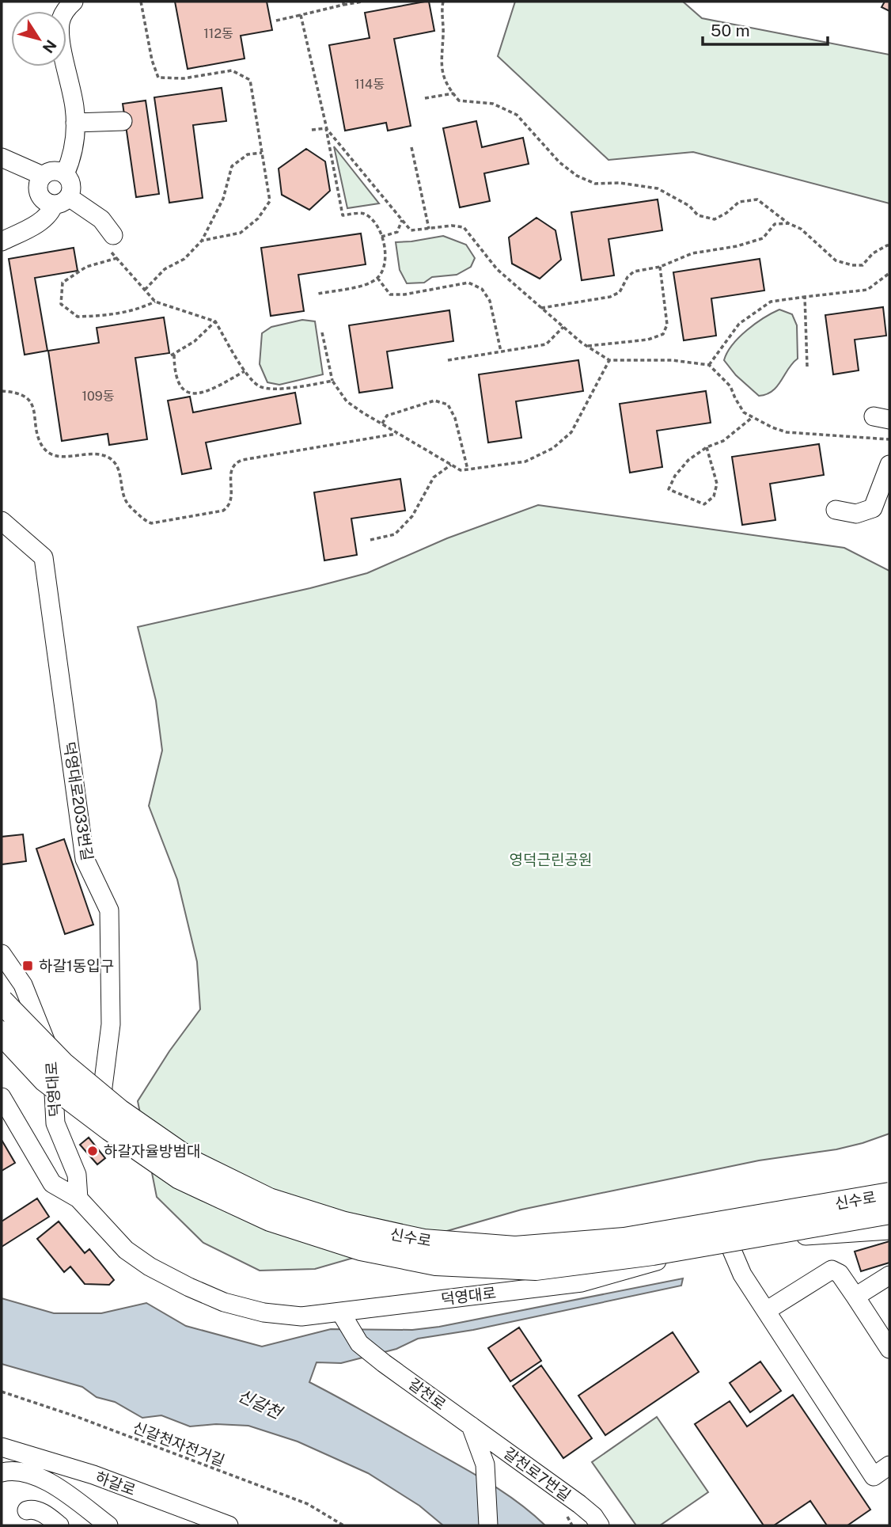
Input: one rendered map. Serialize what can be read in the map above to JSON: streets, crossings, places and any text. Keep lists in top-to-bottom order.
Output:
{
  "streets": {
    "main road": ["신수로"],
    "street": [
      "덕영대로2033번길",
      "덕영대로",
      "갈천로",
      "갈천로7번길",
      "하갈로"
    ],
    "path": ["신갈천자전거길"]
  },
  "crossings": [
    ["덕영대로", "갈천로"],
    ["갈천로", "갈천로7번길"]
  ],
  "water": ["신갈천"],
  "parks": ["영덕근린공원"],
  "places": {
    "transit": ["하갈1동입구"],
    "other": ["하갈자율방범대"]
  },
  "house_numbers": ["112동", "114동", "109동"],
  "scale_bar": "50 m",
  "north": "bottom right"
}
